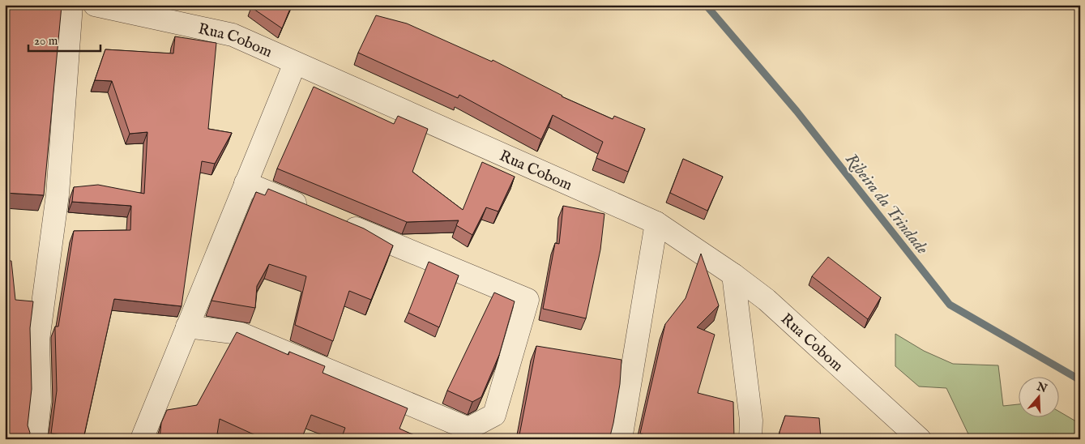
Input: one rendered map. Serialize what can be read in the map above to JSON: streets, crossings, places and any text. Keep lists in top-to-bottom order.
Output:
{
  "streets": {
    "street": ["Rua Cobom"]
  },
  "water": ["Ribeira da Trindade"],
  "scale_bar": "20 m",
  "north": "top"
}
